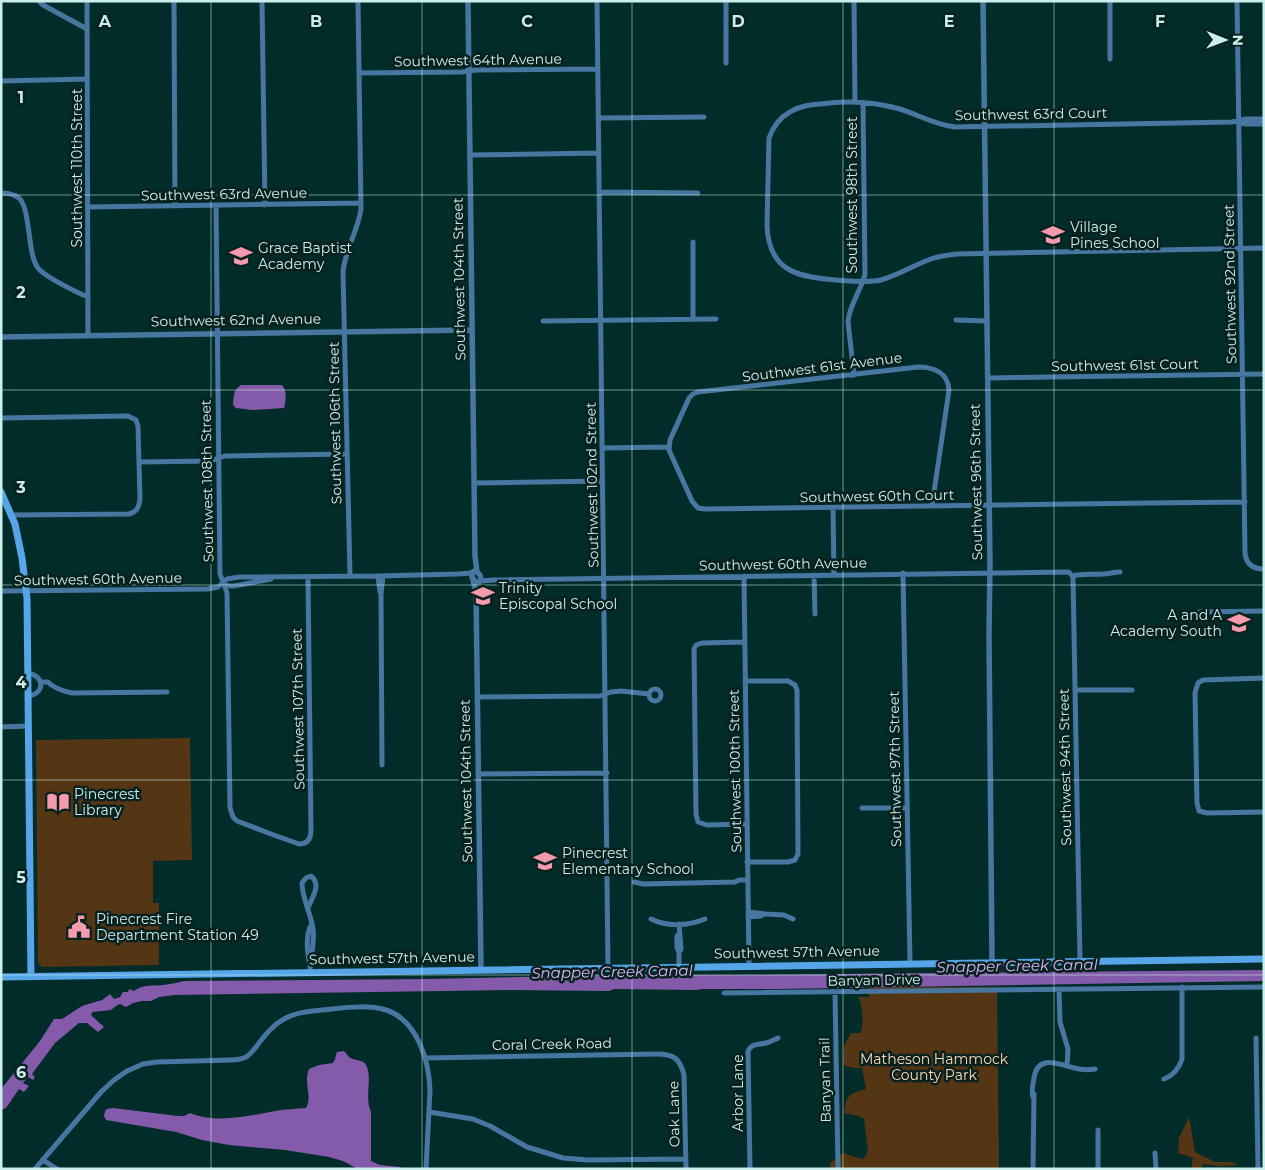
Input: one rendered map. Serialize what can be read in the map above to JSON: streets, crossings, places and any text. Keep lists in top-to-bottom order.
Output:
{
  "streets": {
    "main road": ["Southwest 57th Avenue"],
    "street": [
      "Southwest 64th Avenue",
      "Southwest 63rd Court",
      "Southwest 110th Street",
      "Southwest 63rd Avenue",
      "Southwest 98th Street",
      "Southwest 104th Street",
      "Southwest 92nd Street",
      "Southwest 62nd Avenue",
      "Southwest 61st Court",
      "Southwest 61st Avenue",
      "Southwest 106th Street",
      "Southwest 108th Street",
      "Southwest 96th Street",
      "Southwest 102nd Street",
      "Southwest 60th Court",
      "Southwest 60th Avenue",
      "Southwest 107th Street",
      "Southwest 94th Street",
      "Southwest 97th Street",
      "Southwest 100th Street",
      "Banyan Drive",
      "Coral Creek Road",
      "Banyan Trail",
      "Arbor Lane",
      "Oak Lane"
    ]
  },
  "crossings": [
    ["Southwest 64th Avenue", "Southwest 104th Street"],
    ["Southwest 64th Avenue", "Southwest 106th Street"],
    ["Southwest 64th Avenue", "Southwest 102nd Street"],
    ["Southwest 63rd Court", "Southwest 98th Street"],
    ["Southwest 63rd Court", "Southwest 92nd Street"],
    ["Southwest 63rd Court", "Southwest 96th Street"],
    ["Southwest 110th Street", "Southwest 63rd Avenue"],
    ["Southwest 110th Street", "Southwest 62nd Avenue"],
    ["Southwest 63rd Avenue", "Southwest 106th Street"],
    ["Southwest 63rd Avenue", "Southwest 108th Street"],
    ["Southwest 98th Street", "Southwest 61st Avenue"],
    ["Southwest 104th Street", "Southwest 62nd Avenue"],
    ["Southwest 104th Street", "Southwest 60th Avenue"],
    ["Southwest 104th Street", "Southwest 57th Avenue"],
    ["Southwest 92nd Street", "Southwest 61st Court"],
    ["Southwest 92nd Street", "Southwest 60th Court"],
    ["Southwest 62nd Avenue", "Southwest 106th Street"],
    ["Southwest 62nd Avenue", "Southwest 108th Street"],
    ["Southwest 61st Court", "Southwest 96th Street"],
    ["Southwest 61st Avenue", "Southwest 60th Court"],
    ["Southwest 106th Street", "Southwest 60th Avenue"],
    ["Southwest 108th Street", "Southwest 60th Avenue"],
    ["Southwest 108th Street", "Southwest 107th Street"],
    ["Southwest 96th Street", "Southwest 60th Court"],
    ["Southwest 96th Street", "Southwest 60th Avenue"],
    ["Southwest 96th Street", "Southwest 57th Avenue"],
    ["Southwest 102nd Street", "Southwest 60th Avenue"],
    ["Southwest 102nd Street", "Southwest 57th Avenue"],
    ["Southwest 60th Avenue", "Southwest 107th Street"],
    ["Southwest 60th Avenue", "Southwest 94th Street"],
    ["Southwest 60th Avenue", "Southwest 97th Street"],
    ["Southwest 60th Avenue", "Southwest 100th Street"],
    ["Southwest 94th Street", "Southwest 57th Avenue"],
    ["Southwest 97th Street", "Southwest 57th Avenue"],
    ["Southwest 100th Street", "Southwest 57th Avenue"],
    ["Banyan Drive", "Banyan Trail"],
    ["Coral Creek Road", "Oak Lane"]
  ],
  "water": ["Snapper Creek Canal"],
  "parks": ["Matheson Hammock County Park"],
  "places": {
    "school or university": [
      "Village Pines School",
      "Grace Baptist Academy",
      "Trinity Episcopal School",
      "A and A Academy South",
      "Pinecrest Elementary School"
    ],
    "library": ["Pinecrest Library"],
    "public building": ["Pinecrest Fire Department Station 49"]
  },
  "north": "right",
  "grid": {
    "columns": [
      "A",
      "B",
      "C",
      "D",
      "E",
      "F"
    ],
    "rows": [
      "1",
      "2",
      "3",
      "4",
      "5",
      "6"
    ]
  }
}
